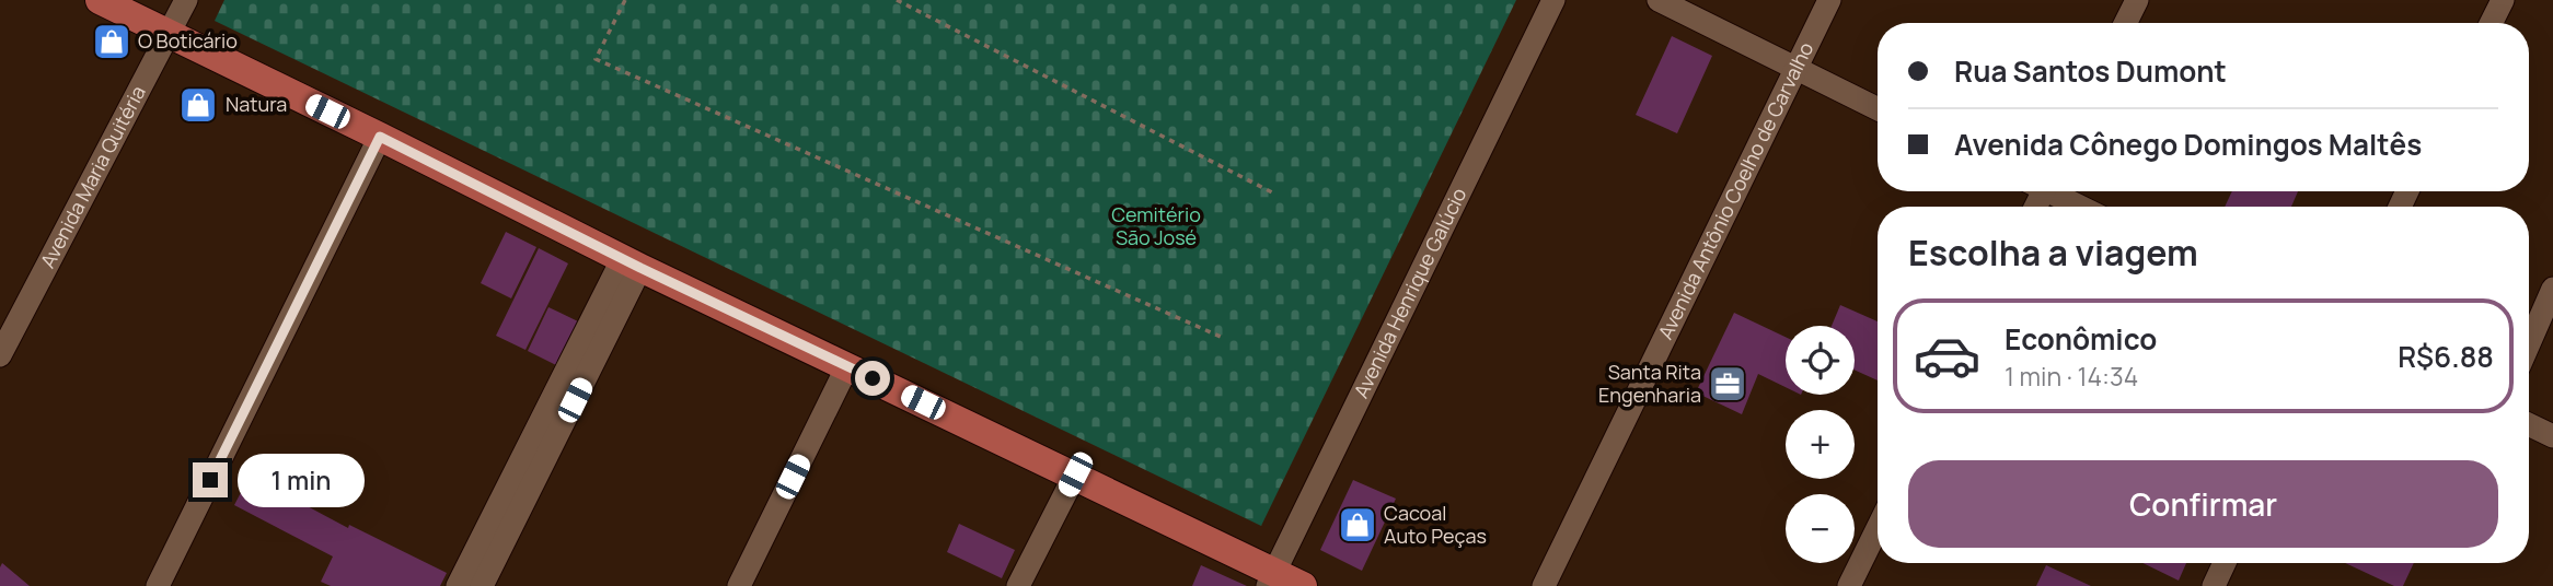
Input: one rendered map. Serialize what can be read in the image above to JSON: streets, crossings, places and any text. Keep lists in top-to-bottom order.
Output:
{
  "streets": {
    "street": ["Avenida Maria Quitéria", "Avenida Antônio Coelho de Carvalho", "Avenida Henrique Galúcio"]
  },
  "parks": ["Cemitério São José"],
  "places": {
    "shop": ["O Boticário", "Natura", "Cacoal Auto Peças"],
    "office": ["Santa Rita Engenharia"]
  },
  "page": {
    "banner": ["Rua Santos Dumont", "Avenida Cônego Domingos Maltês"],
    "heading": "Escolha a viagem",
    "list": [
      {
        "name": "Econômico",
        "note": "1 min · 14:34",
        "value": "R$6.88"
      }
    ],
    "map_buttons": ["+", "−"],
    "buttons": "Confirmar",
    "bubble": "1 min"
  }
}
